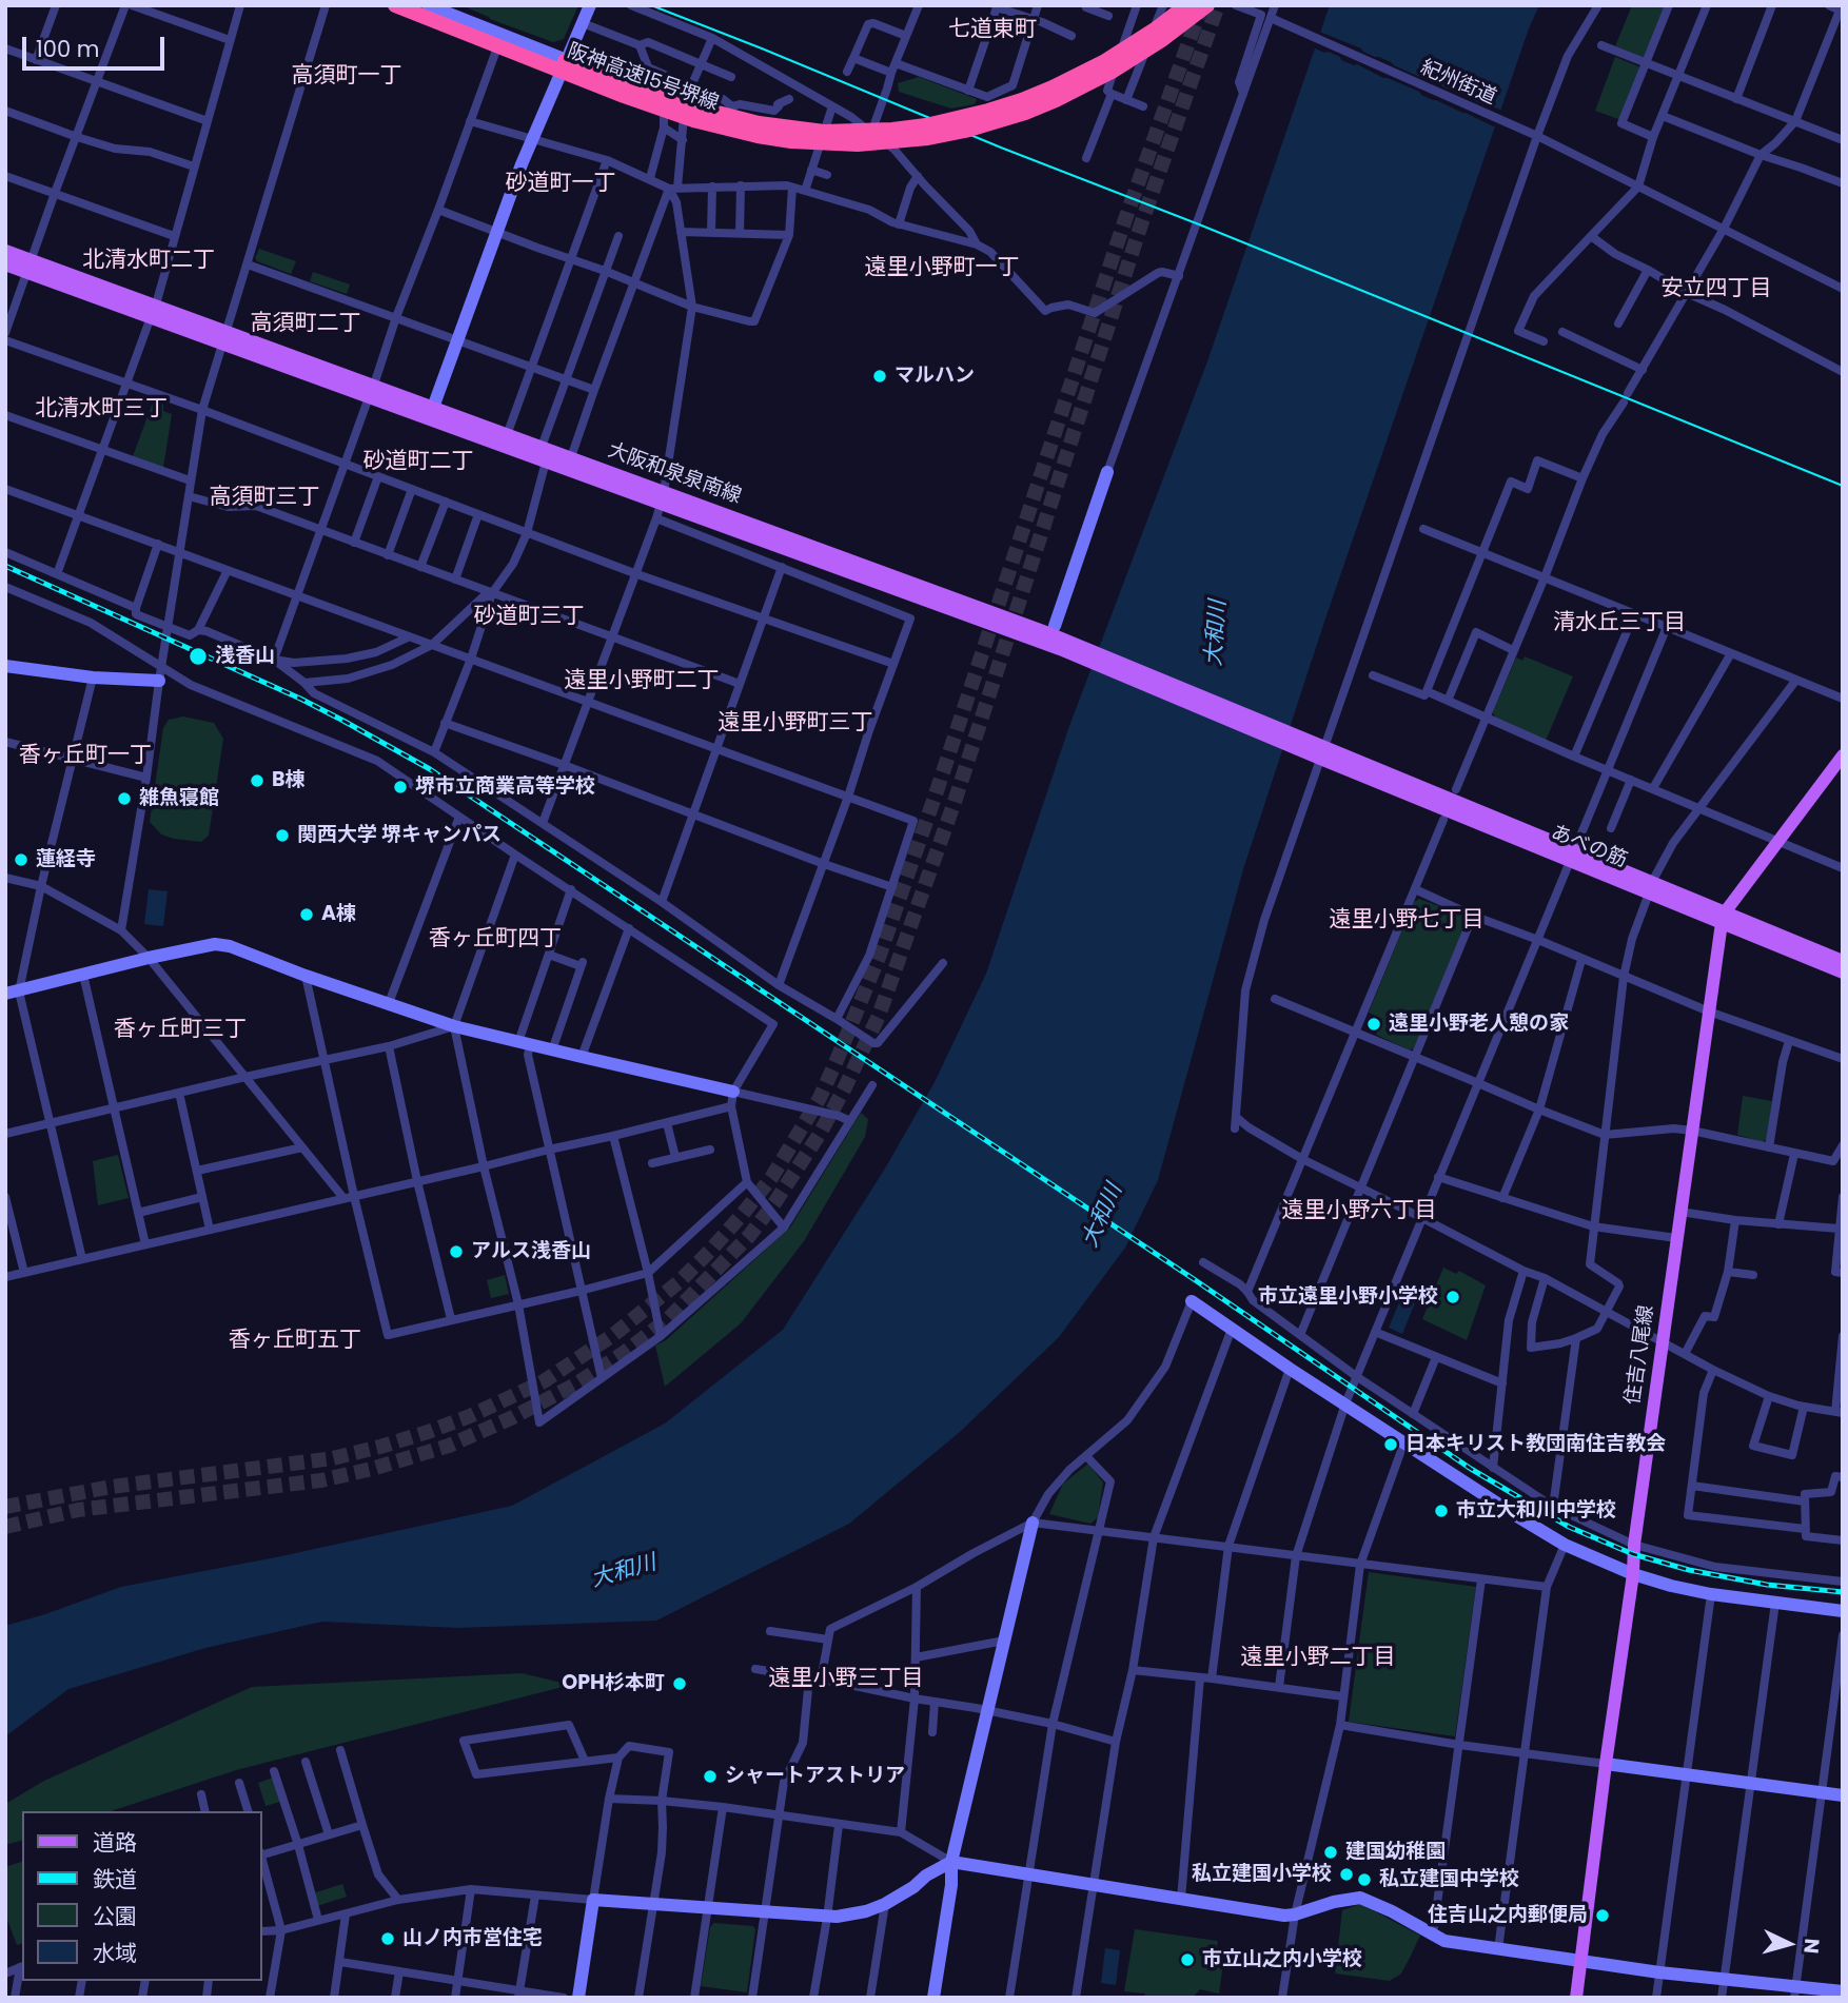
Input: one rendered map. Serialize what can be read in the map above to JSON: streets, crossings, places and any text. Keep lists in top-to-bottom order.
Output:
{
  "streets": {
    "highway": ["阪神高速15号堺線"],
    "main road": ["大阪和泉泉南線", "あべの筋", "住吉八尾線"],
    "street": ["紀州街道"]
  },
  "crossings": [
    ["大阪和泉泉南線", "あべの筋"],
    ["あべの筋", "住吉八尾線"]
  ],
  "districts": [
    "七道東町",
    "高須町一丁",
    "砂道町一丁",
    "北清水町二丁",
    "遠里小野町一丁",
    "安立四丁目",
    "高須町二丁",
    "北清水町三丁",
    "砂道町二丁",
    "高須町三丁",
    "砂道町三丁",
    "清水丘三丁目",
    "遠里小野町二丁",
    "遠里小野町三丁",
    "香ヶ丘町一丁",
    "遠里小野七丁目",
    "香ヶ丘町四丁",
    "香ヶ丘町三丁",
    "遠里小野六丁目",
    "香ヶ丘町五丁",
    "遠里小野二丁目",
    "遠里小野三丁目"
  ],
  "water": ["大和川"],
  "places": [
    "マルハン",
    "浅香山",
    "B棟",
    "堺市立商業高等学校",
    "雑魚寝館",
    "関西大学 堺キャンパス",
    "蓮経寺",
    "A棟",
    "遠里小野老人憩の家",
    "アルス浅香山",
    "市立遠里小野小学校",
    "日本キリスト教団南住吉教会",
    "市立大和川中学校",
    "OPH杉本町",
    "シャートアストリア",
    "建国幼稚園",
    "私立建国小学校",
    "私立建国中学校",
    "住吉山之内郵便局",
    "山ノ内市営住宅",
    "市立山之内小学校"
  ],
  "legend": [
    "道路",
    "鉄道",
    "公園",
    "水域"
  ],
  "scale_bar": "100 m",
  "north": "right"
}
